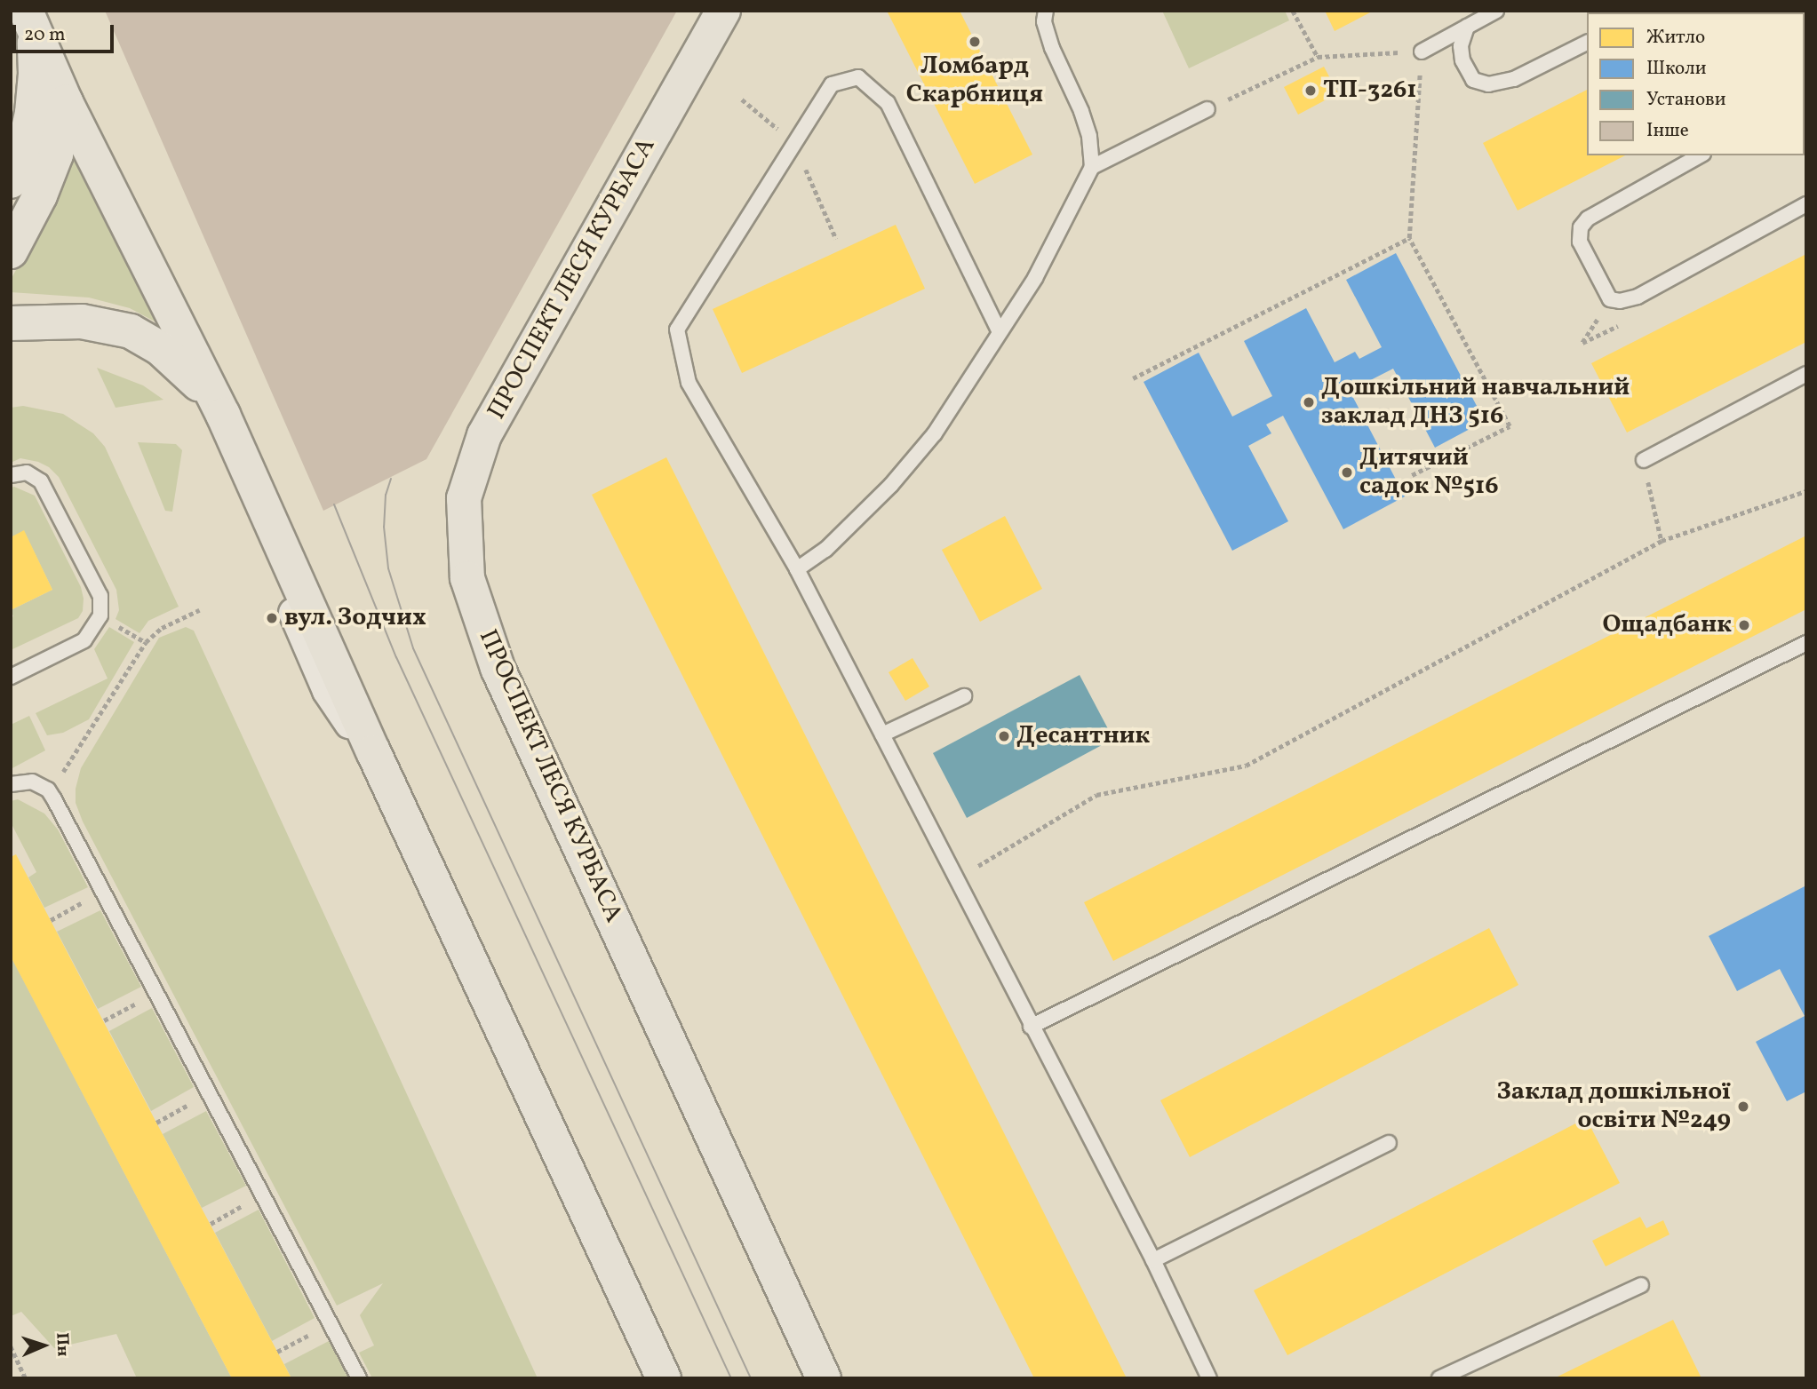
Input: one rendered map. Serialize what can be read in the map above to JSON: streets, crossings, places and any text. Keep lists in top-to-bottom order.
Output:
{
  "streets": {
    "main road": ["ПРОСПЕКТ ЛЕСЯ КУРБАСА"]
  },
  "places": [
    "Ломбард Скарбниця",
    "ТП-3261",
    "Дошкільний навчальний заклад ДНЗ 516",
    "Дитячий садок №516",
    "вул. Зодчих",
    "Ощадбанк",
    "Десантник",
    "Заклад дошкільної освіти №249"
  ],
  "legend": [
    "Житло",
    "Школи",
    "Установи",
    "Інше"
  ],
  "scale_bar": "20 m",
  "north": "right"
}
